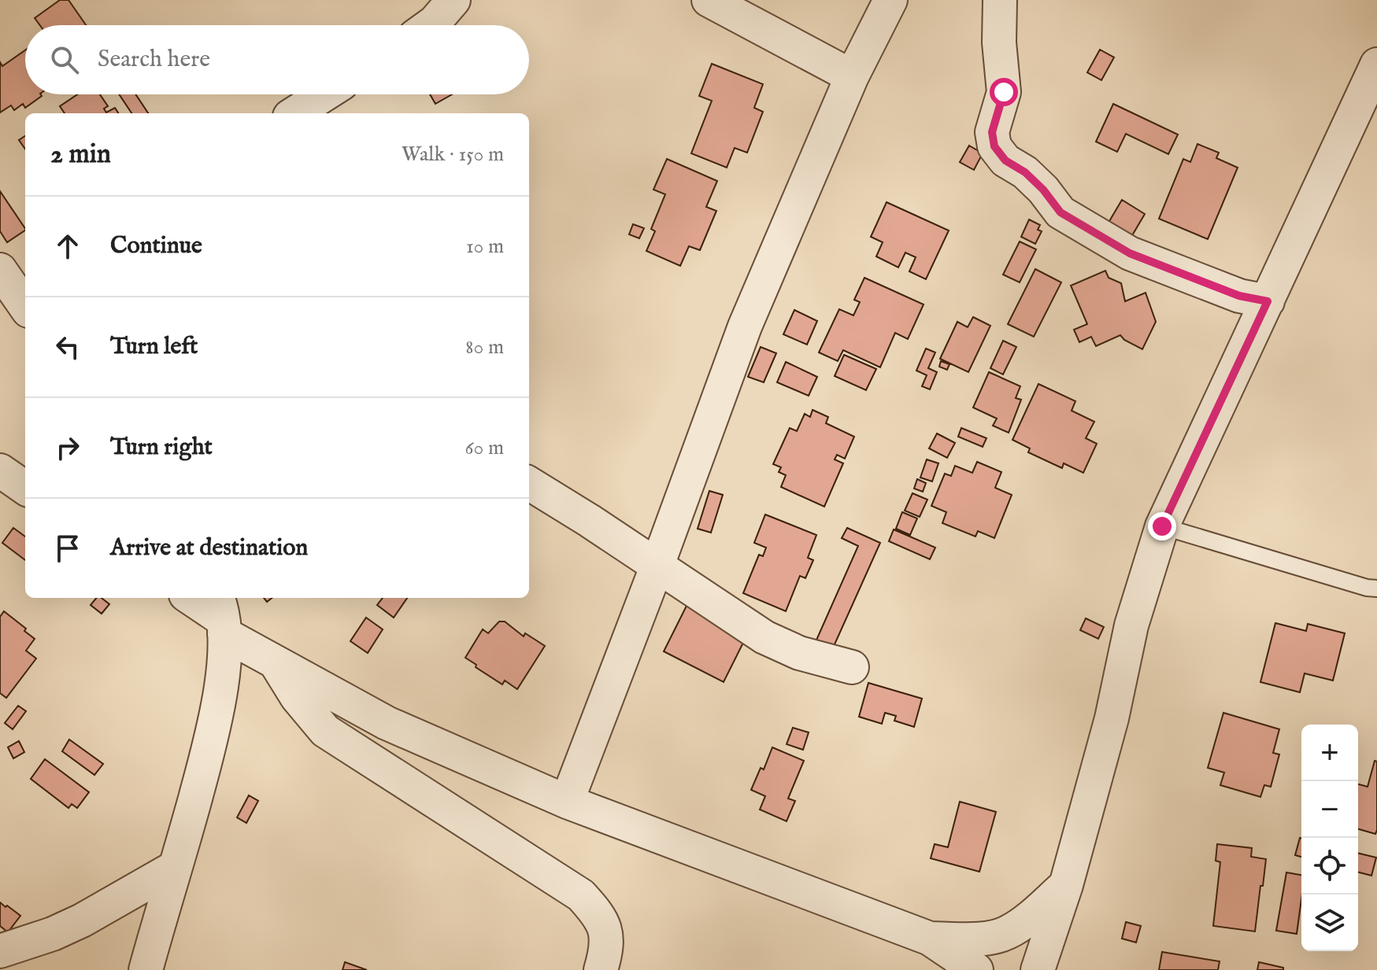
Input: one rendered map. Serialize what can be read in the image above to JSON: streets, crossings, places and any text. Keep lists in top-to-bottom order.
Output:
{
  "page": {
    "search": "Search here",
    "heading": ["2 min", "Walk · 150 m"],
    "list": [
      ["Continue", "10 m"],
      ["Turn left", "80 m"],
      ["Turn right", "60 m"],
      "Arrive at destination"
    ],
    "map_buttons": ["+", "−"]
  }
}
